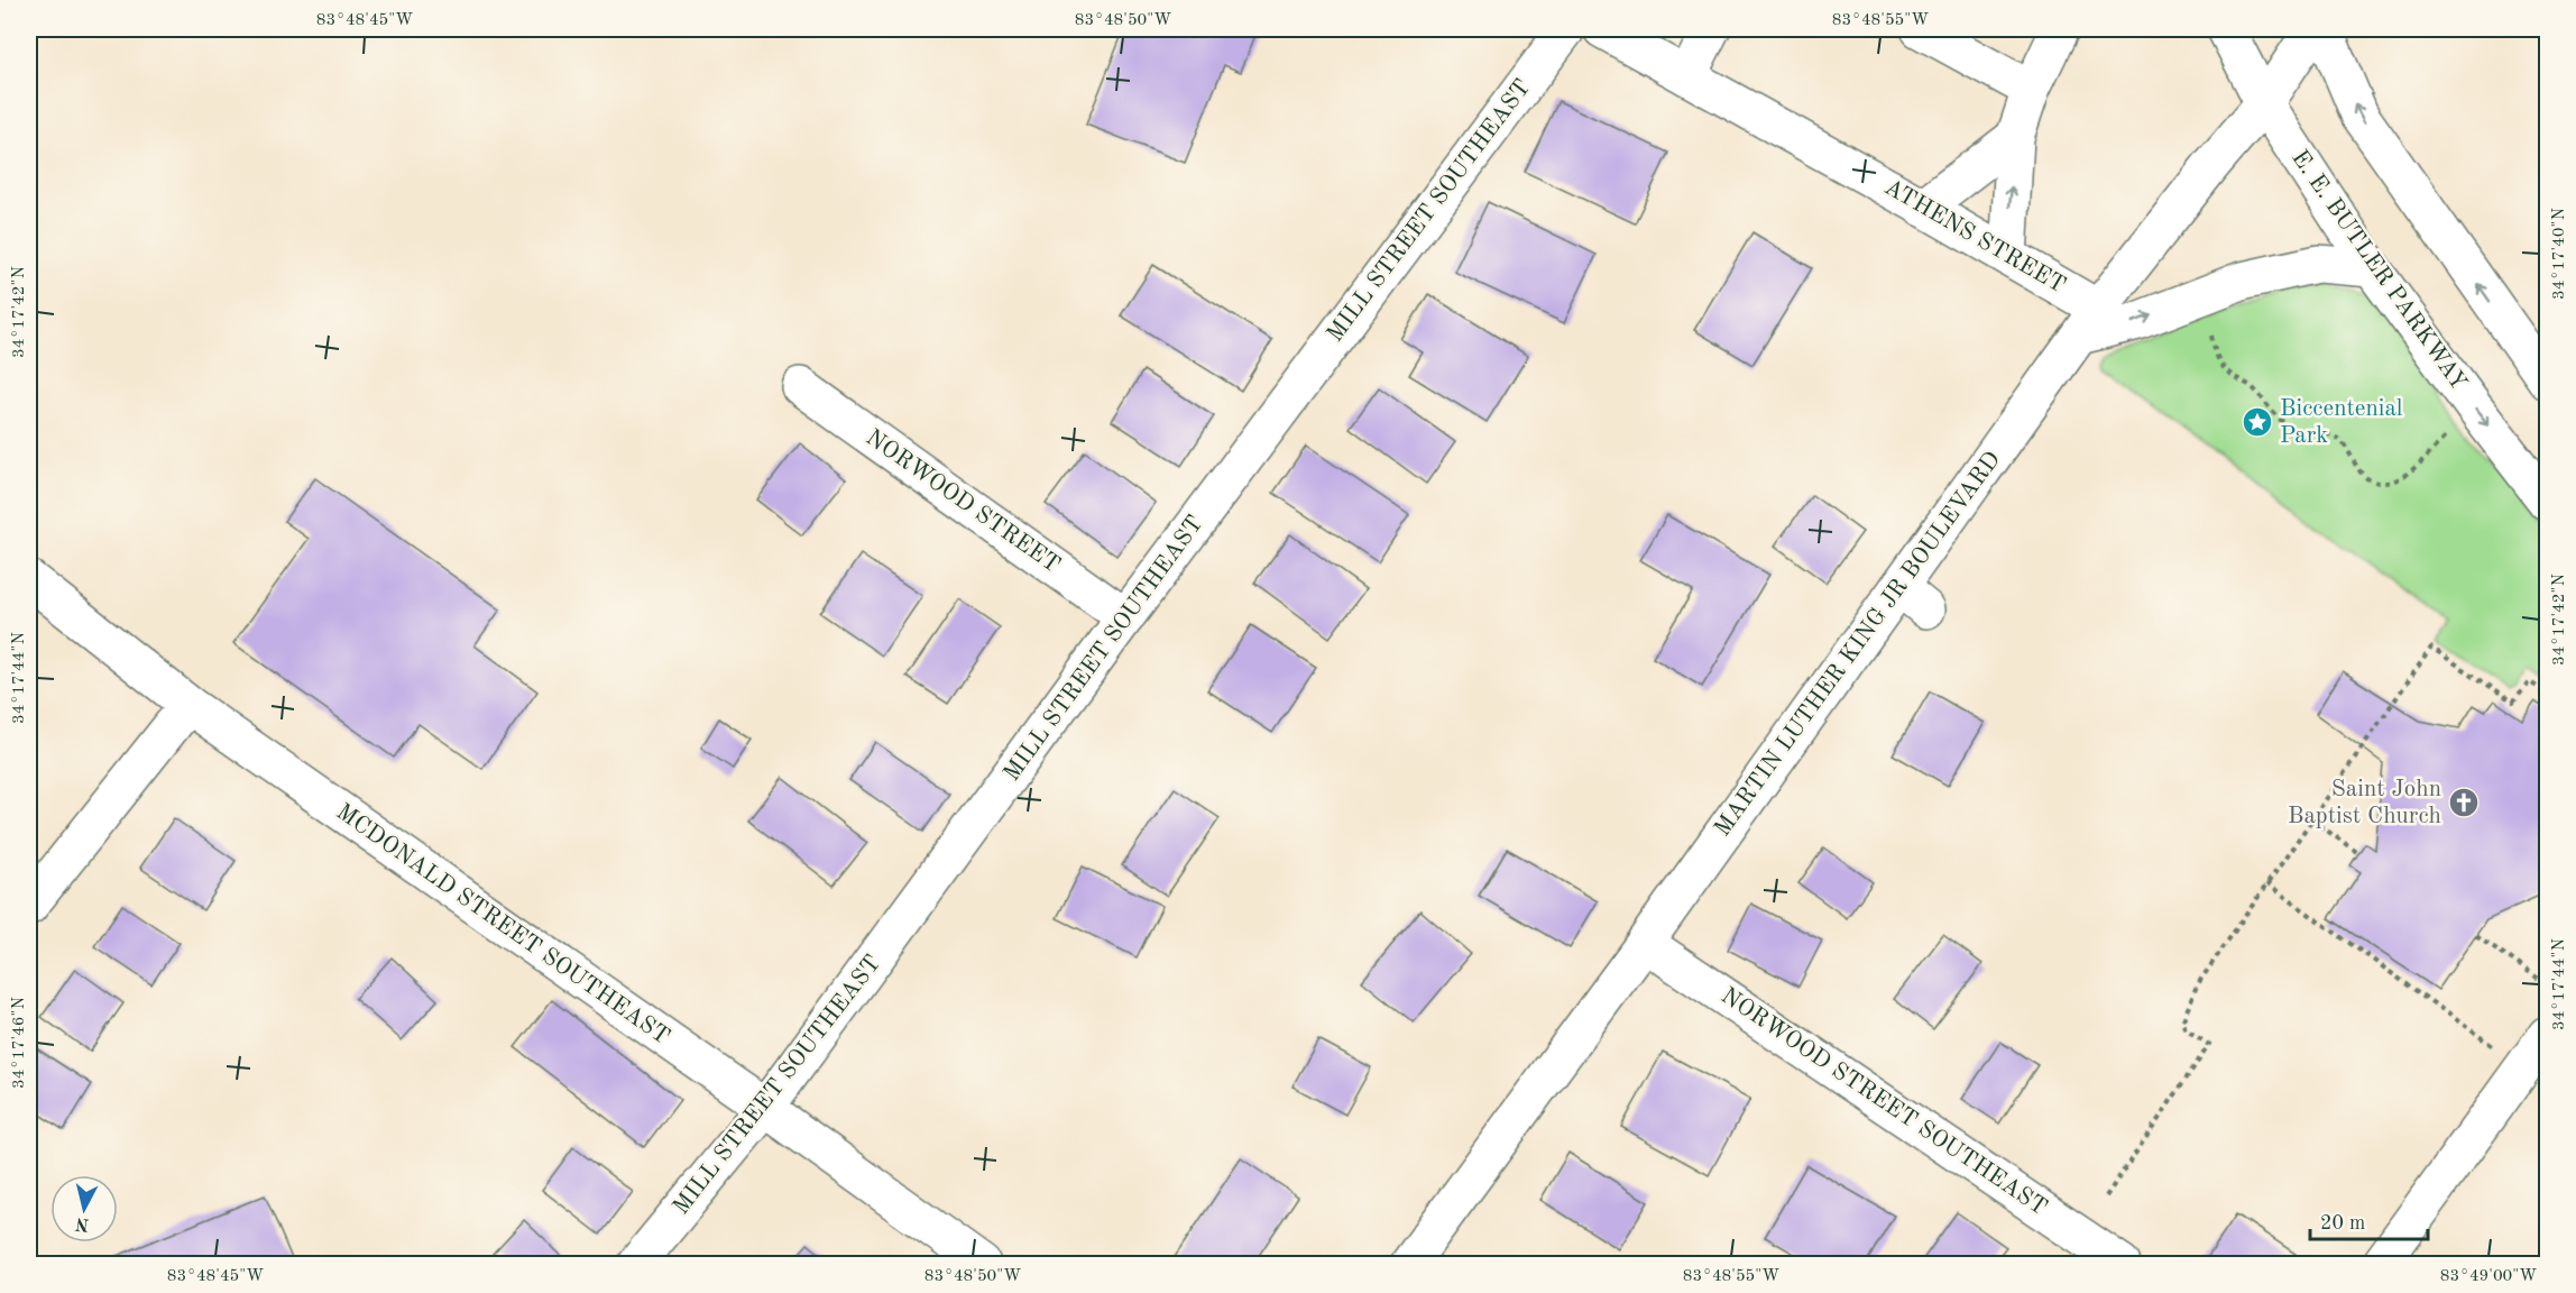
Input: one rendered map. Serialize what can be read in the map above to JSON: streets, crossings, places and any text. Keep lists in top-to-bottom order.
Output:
{
  "streets": {
    "main road": [
      "MILL STREET SOUTHEAST",
      "ATHENS STREET",
      "E. E. BUTLER PARKWAY",
      "NORWOOD STREET",
      "MARTIN LUTHER KING JR BOULEVARD",
      "MCDONALD STREET SOUTHEAST",
      "NORWOOD STREET SOUTHEAST"
    ]
  },
  "crossings": [
    ["MILL STREET SOUTHEAST", "NORWOOD STREET"],
    ["MILL STREET SOUTHEAST", "MCDONALD STREET SOUTHEAST"],
    ["ATHENS STREET", "MARTIN LUTHER KING JR BOULEVARD"],
    ["E. E. BUTLER PARKWAY", "MARTIN LUTHER KING JR BOULEVARD"],
    ["MARTIN LUTHER KING JR BOULEVARD", "NORWOOD STREET SOUTHEAST"]
  ],
  "places": {
    "place": ["Biccentenial Park"],
    "church": ["Saint John Baptist Church"]
  },
  "scale_bar": "20 m",
  "north": "bottom",
  "coordinates": [
    "83°48'45\"W",
    "83°48'50\"W",
    "83°48'55\"W",
    "34°17'40\"N",
    "34°17'42\"N",
    "34°17'44\"N",
    "34°17'46\"N",
    "83°49'00\"W"
  ]
}
